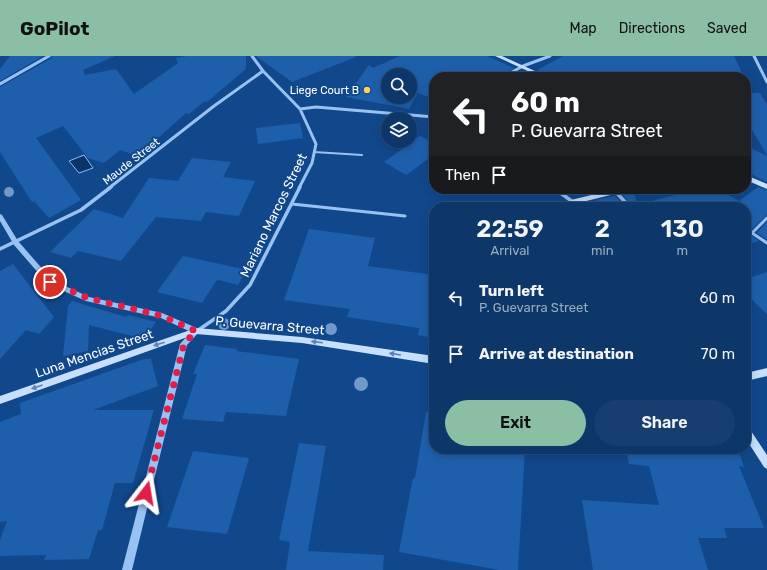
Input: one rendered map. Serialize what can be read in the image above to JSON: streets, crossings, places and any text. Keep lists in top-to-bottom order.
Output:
{
  "streets": {
    "main road": ["P. Guevarra Street", "Luna Mencias Street"],
    "street": ["Maude Street", "Mariano Marcos Street"]
  },
  "crossings": [
    ["Maude Street", "Mariano Marcos Street"],
    ["Maude Street", "P. Guevarra Street"],
    ["Mariano Marcos Street", "P. Guevarra Street"],
    ["Mariano Marcos Street", "Luna Mencias Street"],
    ["P. Guevarra Street", "Luna Mencias Street"]
  ],
  "one_way": ["P. Guevarra Street", "Luna Mencias Street"],
  "places": ["Liege Court B"],
  "page": {
    "header": "GoPilot",
    "nav": ["Map", "Directions", "Saved"],
    "turn": ["60 m", "P. Guevarra Street"],
    "then": "Then",
    "eta": [
      "22:59",
      "Arrival",
      "2",
      "min",
      "130",
      "m"
    ],
    "list": [
      {
        "name": "Turn left",
        "note": "P. Guevarra Street",
        "value": "60 m"
      },
      {
        "name": "Arrive at destination",
        "value": "70 m"
      }
    ],
    "buttons": ["Exit", "Share"]
  }
}
